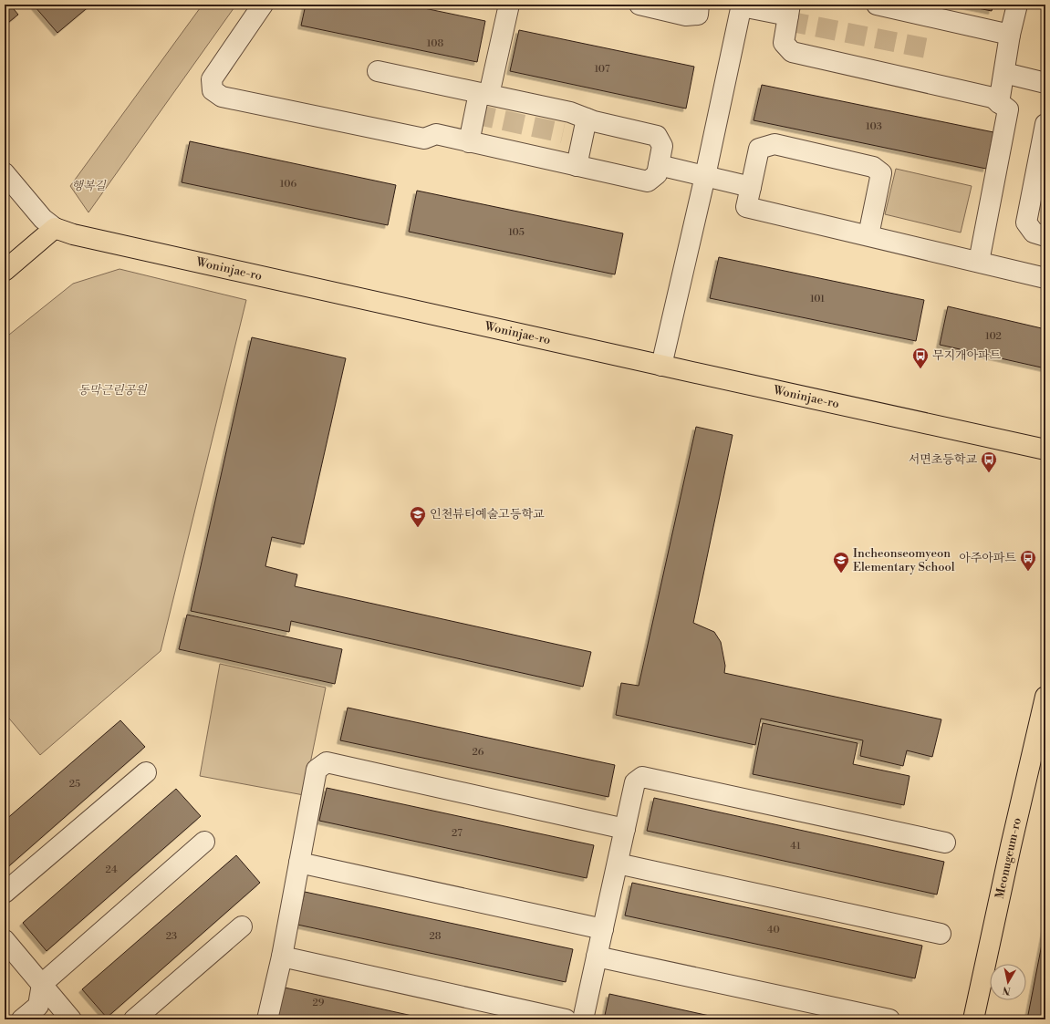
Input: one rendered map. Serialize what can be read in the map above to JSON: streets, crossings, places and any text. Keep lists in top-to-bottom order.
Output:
{
  "streets": {
    "main road": ["Woninjae-ro", "Meonugeum-ro"]
  },
  "parks": ["행복길", "동막근린공원"],
  "places": {
    "bus stop": ["무지개아파트", "서면초등학교", "아주아파트"],
    "school or university": ["인천뷰티예술고등학교", "Incheonseomyeon Elementary School"]
  },
  "house_numbers": [
    "108",
    "107",
    "103",
    "106",
    "105",
    "101",
    "102",
    "26",
    "25",
    "27",
    "41",
    "24",
    "40",
    "23",
    "28",
    "29"
  ],
  "north": "bottom"
}
